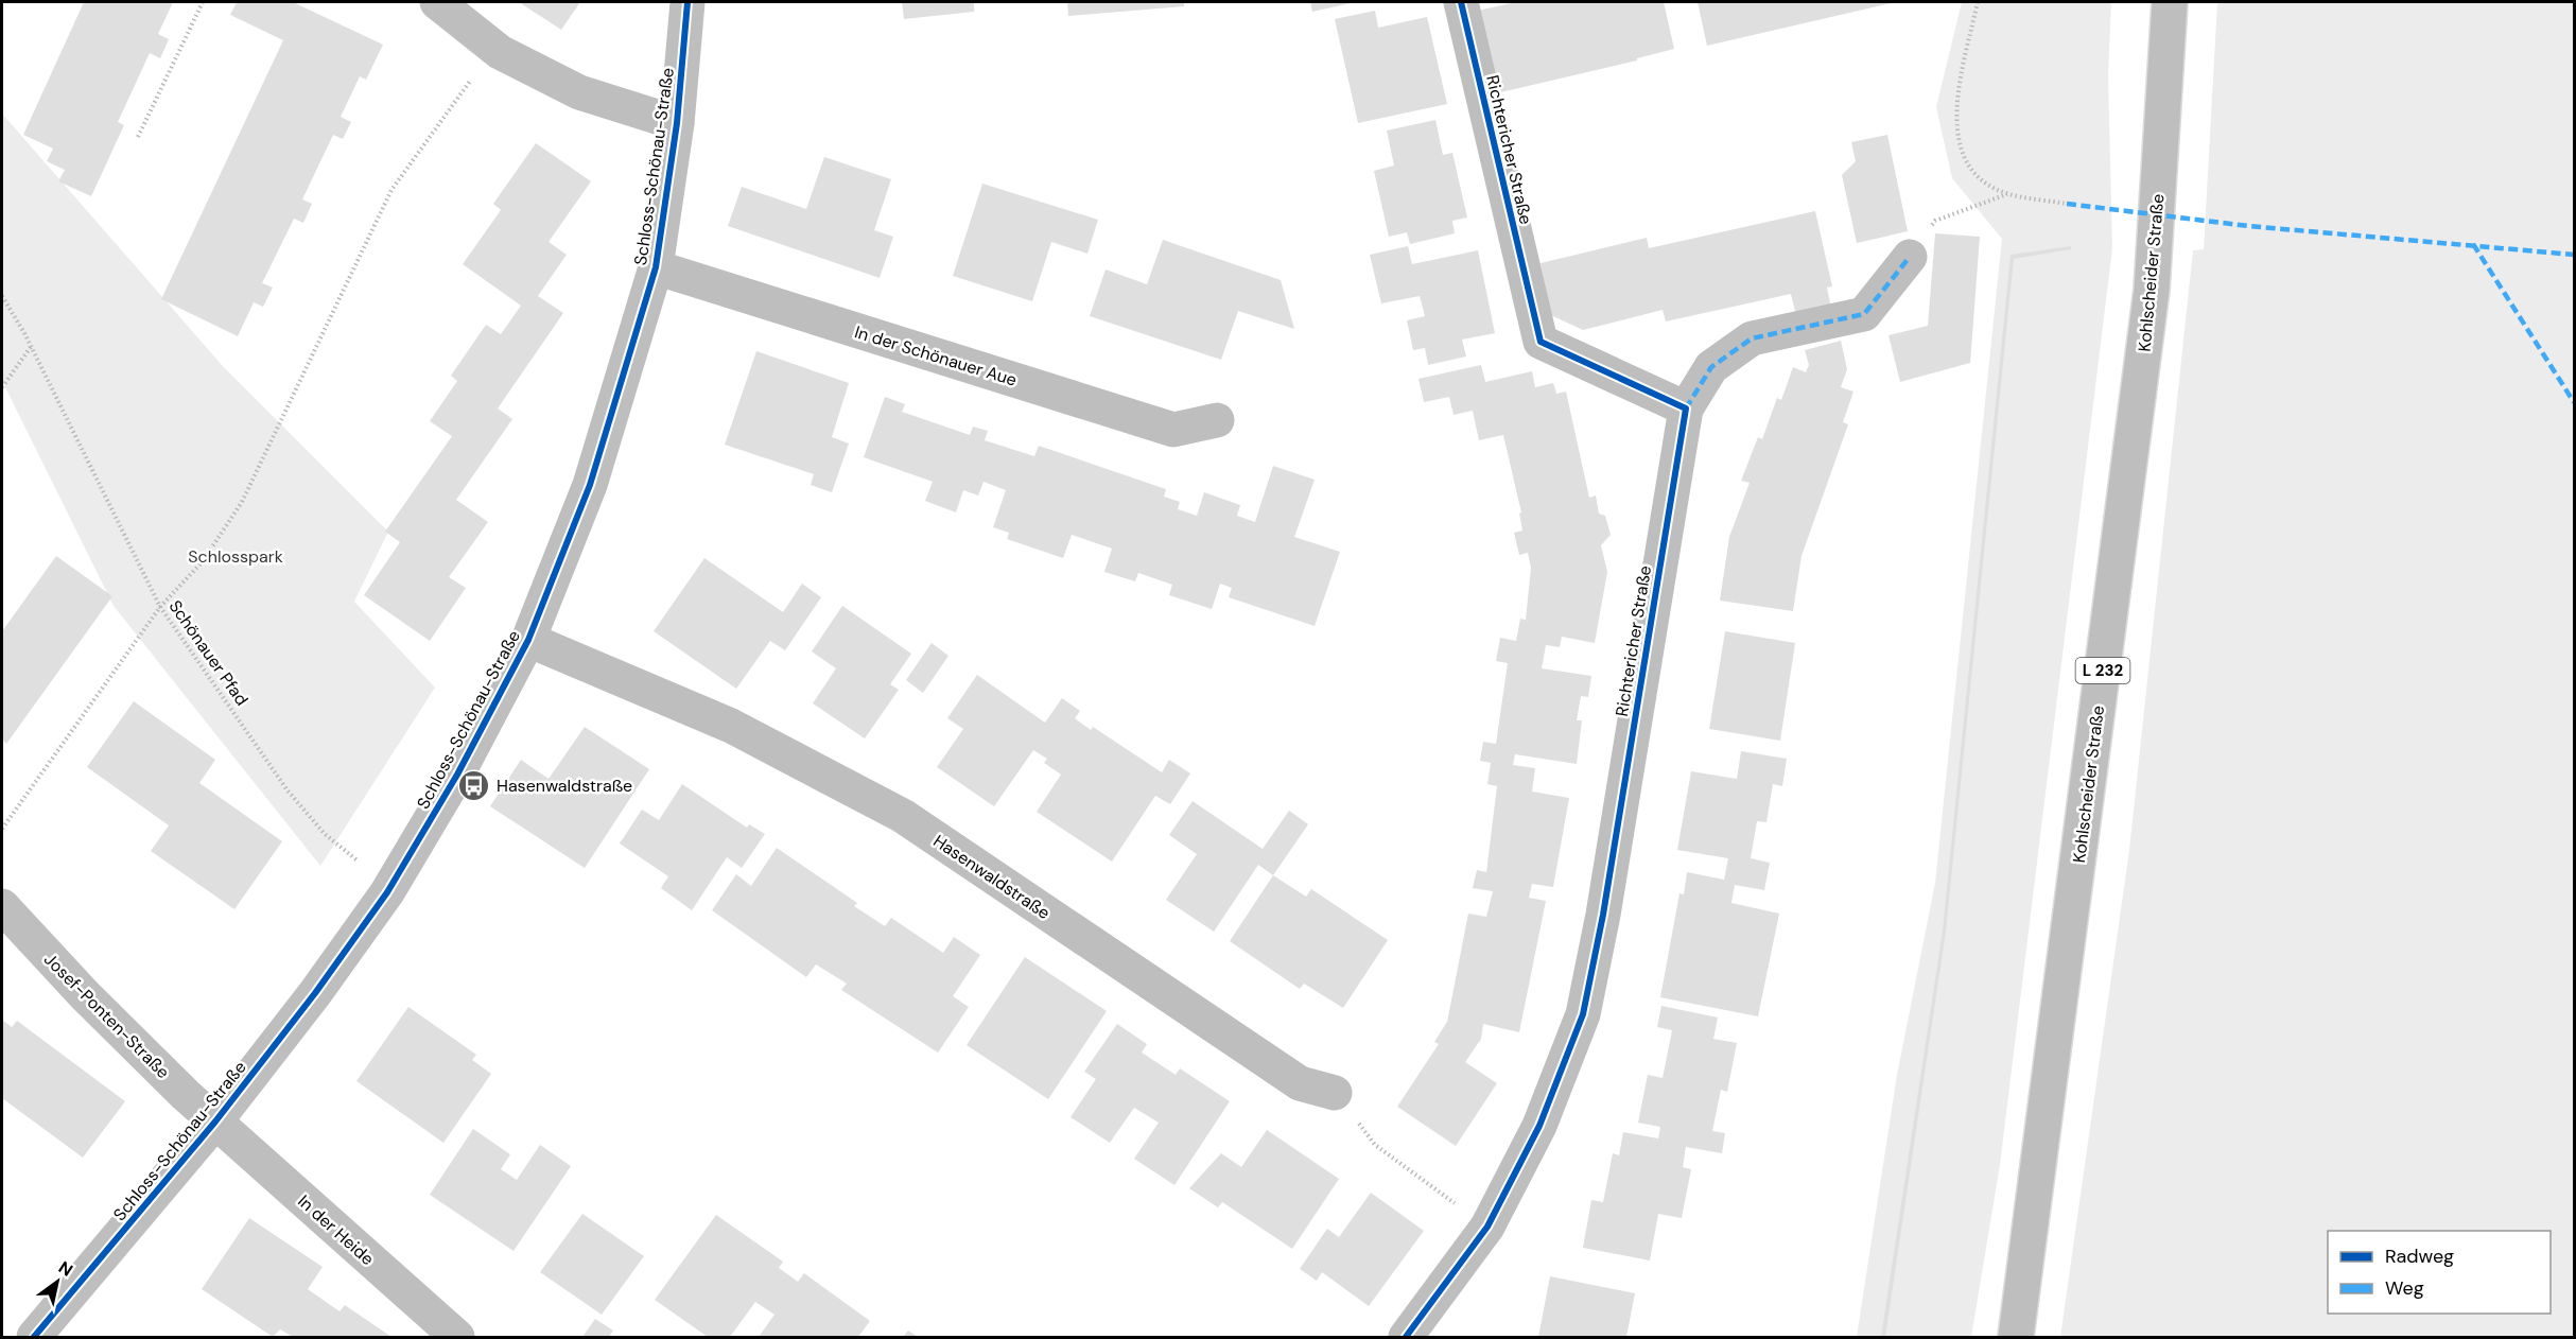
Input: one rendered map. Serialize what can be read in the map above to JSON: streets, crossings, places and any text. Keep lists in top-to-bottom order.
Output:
{
  "streets": {
    "street": [
      "Richtericher Straße",
      "Schloss-Schönau-Straße",
      "Kohlscheider Straße",
      "In der Schönauer Aue",
      "L 232",
      "Hasenwaldstraße",
      "Josef-Ponten-Straße",
      "In der Heide"
    ],
    "path": ["Schönauer Pfad"]
  },
  "crossings": [
    ["Schloss-Schönau-Straße", "In der Schönauer Aue"],
    ["Schloss-Schönau-Straße", "Schönauer Pfad"],
    ["Schloss-Schönau-Straße", "Hasenwaldstraße"],
    ["Schloss-Schönau-Straße", "Josef-Ponten-Straße"],
    ["Schloss-Schönau-Straße", "In der Heide"],
    ["Josef-Ponten-Straße", "In der Heide"]
  ],
  "parks": ["Schlosspark"],
  "places": {
    "bus stop": ["Hasenwaldstraße"]
  },
  "legend": ["Radweg", "Weg"],
  "north": "top right"
}
